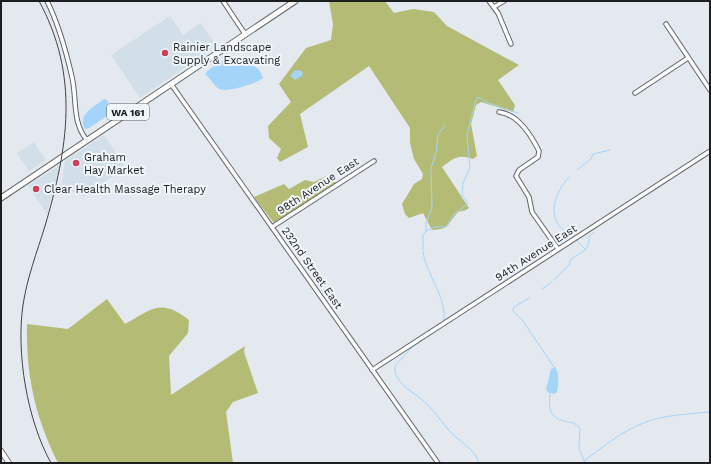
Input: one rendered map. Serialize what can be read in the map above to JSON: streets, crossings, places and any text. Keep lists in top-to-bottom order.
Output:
{
  "streets": {
    "main road": ["WA 161"],
    "street": ["98th Avenue East", "94th Avenue East", "232nd Street East"]
  },
  "crossings": [
    ["WA 161", "232nd Street East"],
    ["98th Avenue East", "232nd Street East"],
    ["94th Avenue East", "232nd Street East"]
  ],
  "places": ["Rainier Landscape Supply & Excavating", "Graham Hay Market", "Clear Health Massage Therapy"]
}
